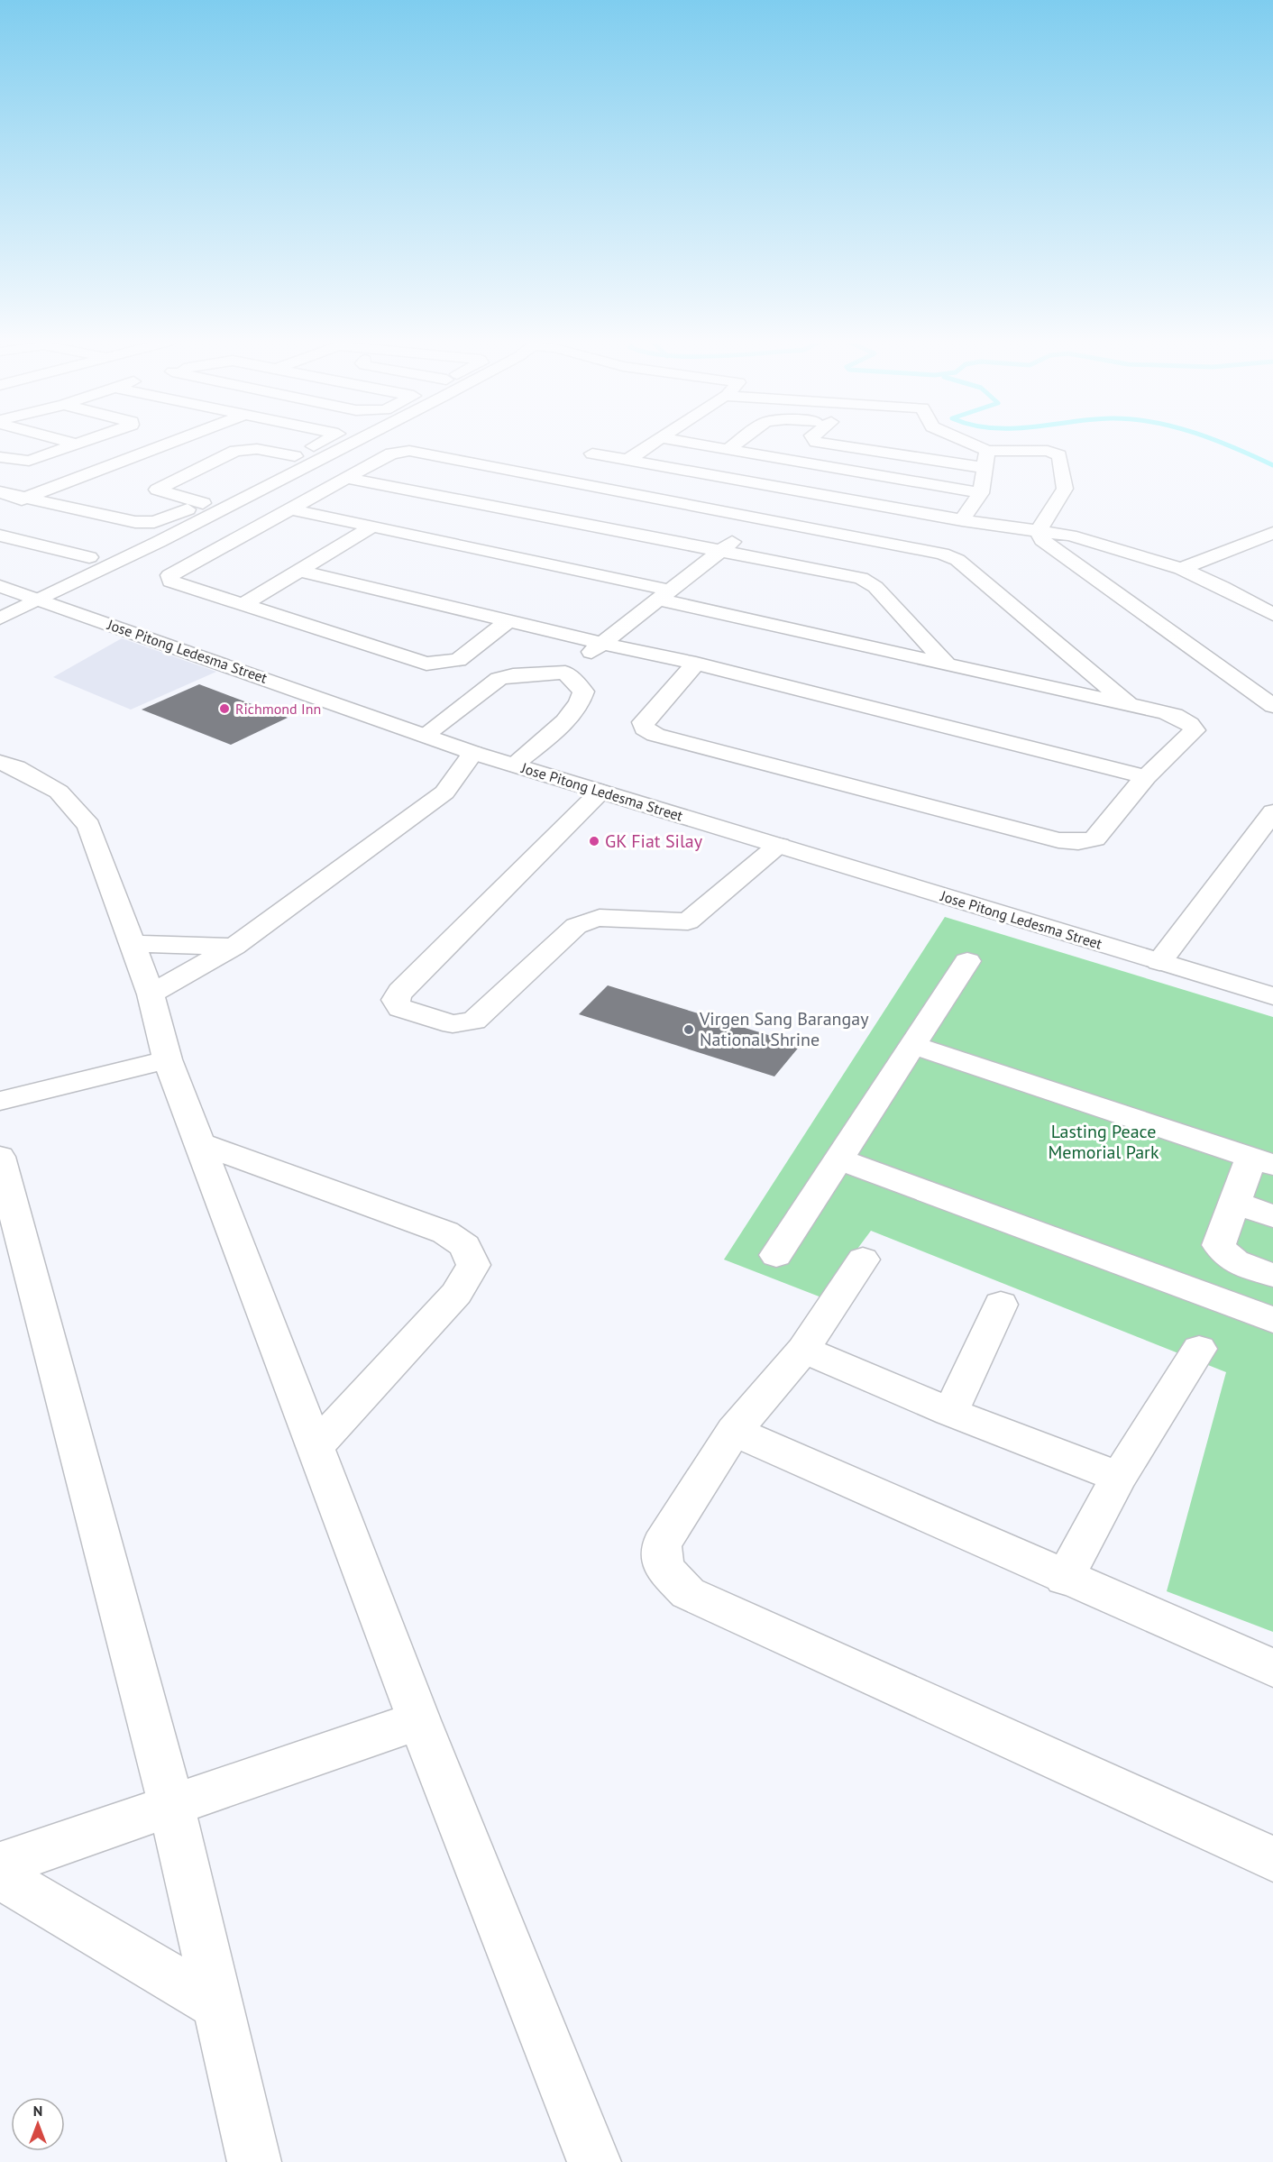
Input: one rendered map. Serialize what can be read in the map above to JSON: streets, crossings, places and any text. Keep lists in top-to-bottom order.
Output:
{
  "streets": {
    "street": ["Jose Pitong Ledesma Street"]
  },
  "parks": ["Lasting Peace Memorial Park"],
  "places": ["Richmond Inn", "GK Fiat Silay", "Virgen Sang Barangay National Shrine"],
  "north": "top"
}
